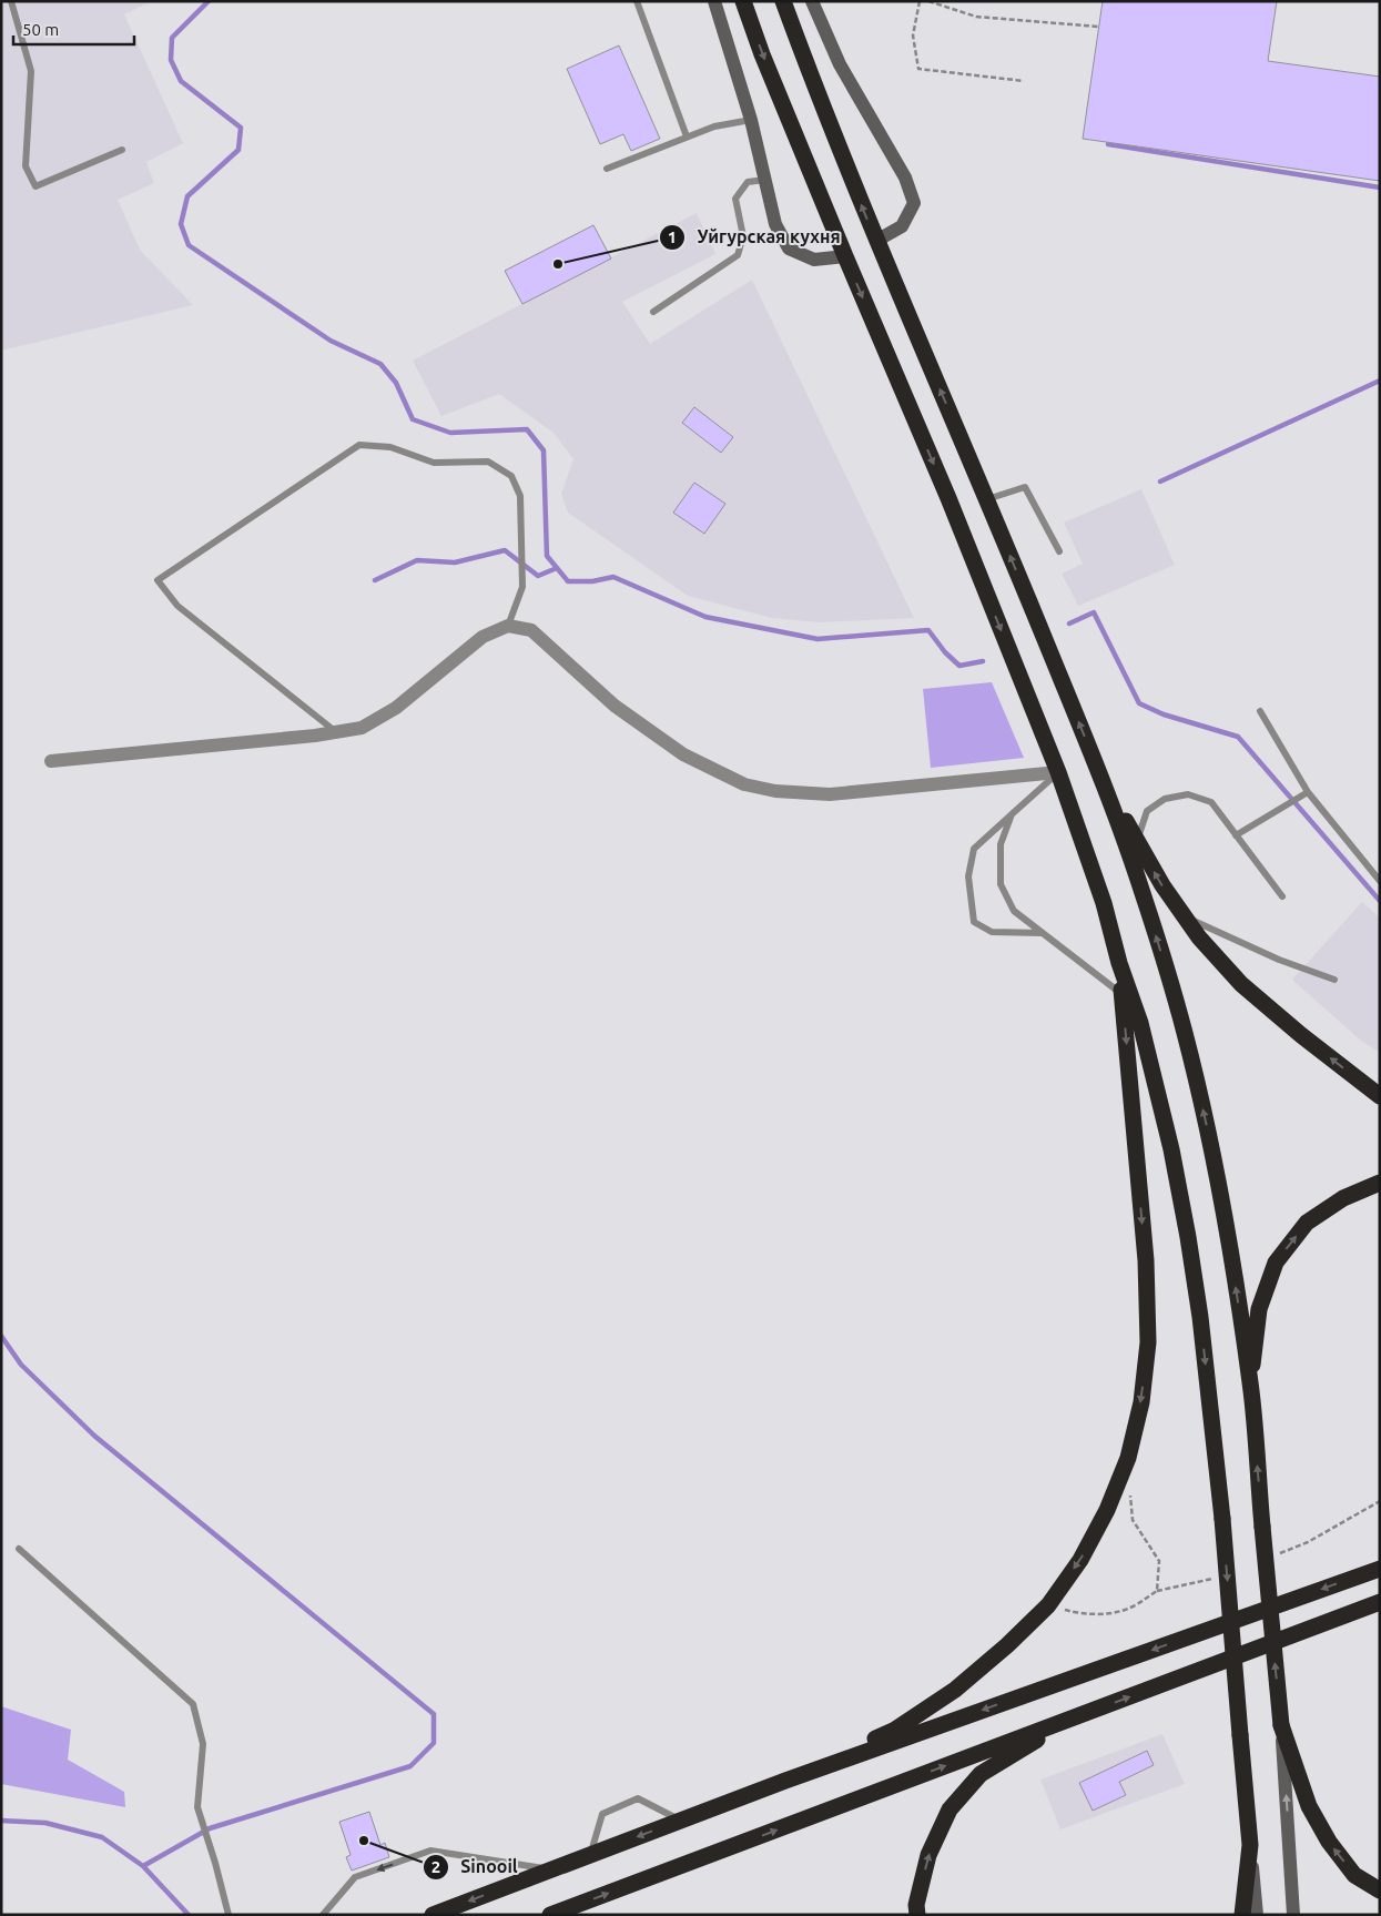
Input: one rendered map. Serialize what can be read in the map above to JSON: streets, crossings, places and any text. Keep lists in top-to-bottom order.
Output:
{
  "places": ["Уйгурская кухня", "Sinooil"],
  "scale_bar": "50 m"
}
